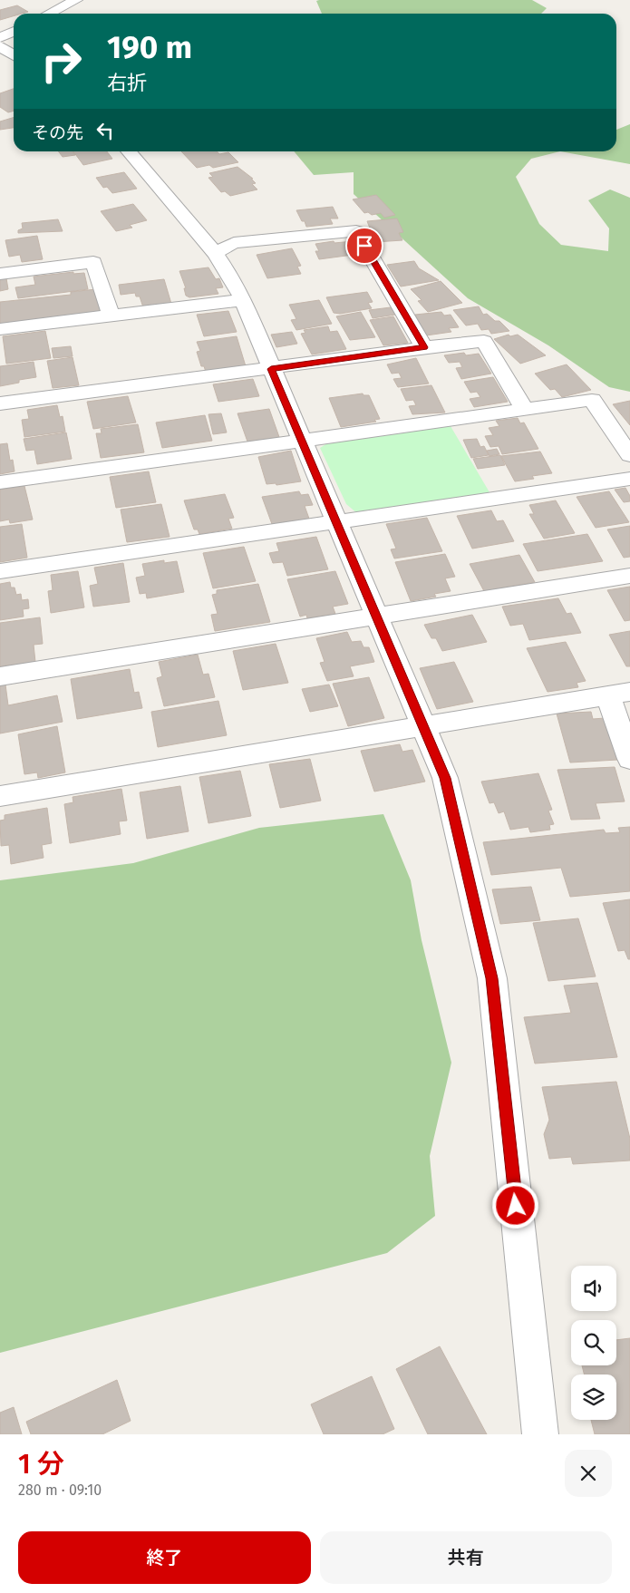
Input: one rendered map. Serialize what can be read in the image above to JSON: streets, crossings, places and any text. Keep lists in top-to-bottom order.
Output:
{
  "page": {
    "turn": ["190 m", "右折"],
    "then": "その先",
    "heading": ["1 分", "280 m · 09:10"],
    "buttons": ["終了", "共有"]
  }
}
